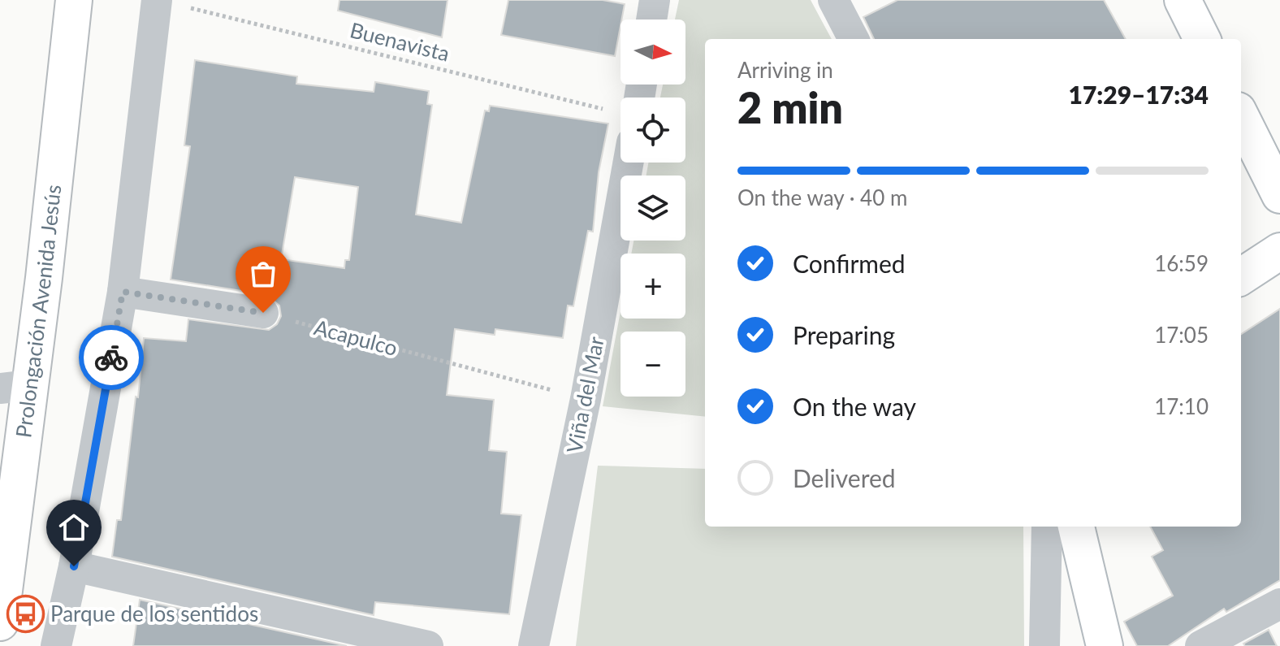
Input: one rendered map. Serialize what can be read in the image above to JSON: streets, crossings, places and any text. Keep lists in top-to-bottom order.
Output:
{
  "streets": {
    "main road": ["Prolongación Avenida Jesús"],
    "street": ["Viña del Mar"],
    "path": ["Buenavista", "Acapulco"]
  },
  "crossings": [
    ["Acapulco", "Viña del Mar"]
  ],
  "places": {
    "bus stop": ["Parque de los sentidos"]
  },
  "north": "right",
  "page": {
    "map_buttons": ["+", "−"],
    "heading": ["2 min", "Arriving in", "17:29–17:34"],
    "bar": "On the way · 40 m",
    "list": [
      ["Confirmed", "16:59"],
      ["Preparing", "17:05"],
      ["On the way", "17:10"],
      "Delivered"
    ]
  }
}
